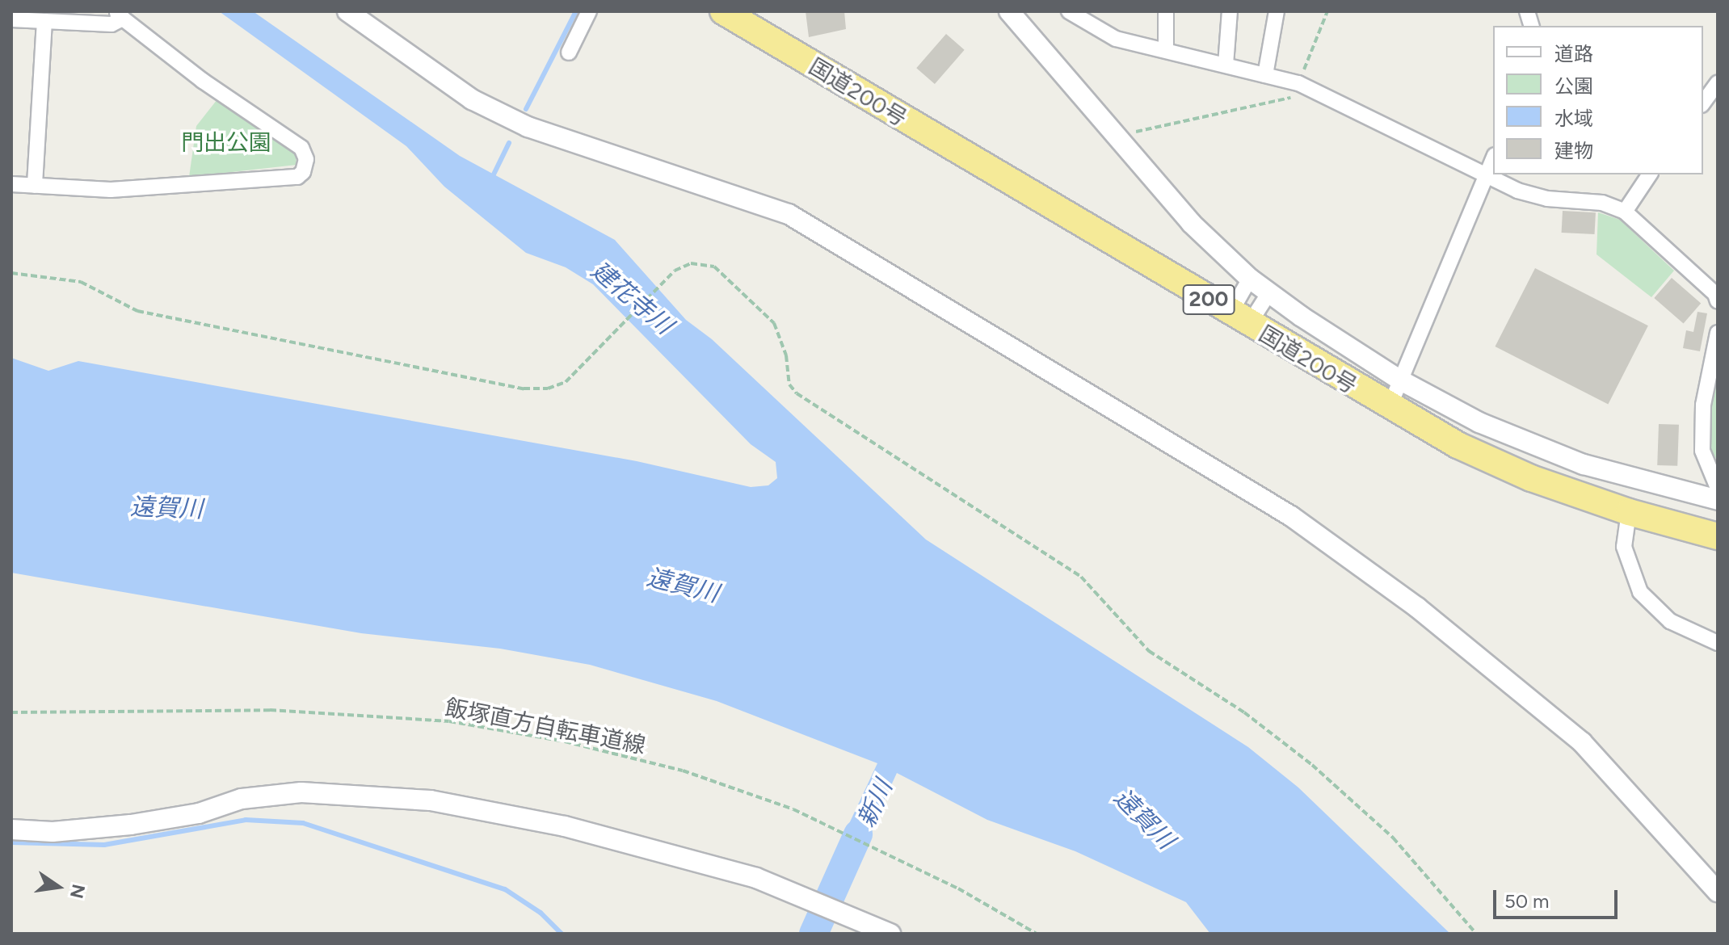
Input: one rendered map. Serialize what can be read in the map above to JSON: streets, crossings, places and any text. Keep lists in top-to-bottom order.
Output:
{
  "streets": {
    "highway": ["国道200号", "200"],
    "path": ["飯塚直方自転車道線"]
  },
  "water": ["建花寺川", "遠賀川", "新川"],
  "parks": ["門出公園"],
  "legend": [
    "道路",
    "公園",
    "水域",
    "建物"
  ],
  "scale_bar": "50 m",
  "north": "right"
}
